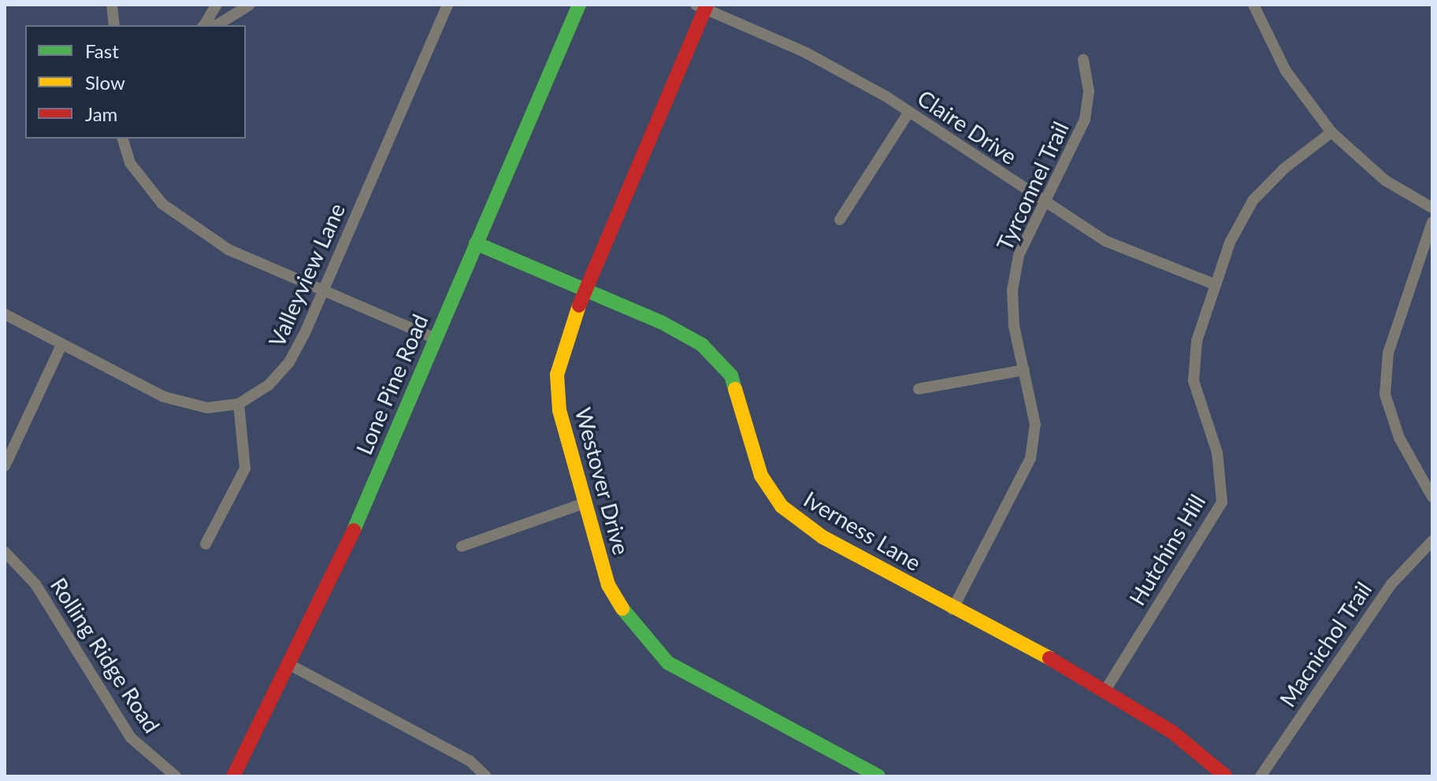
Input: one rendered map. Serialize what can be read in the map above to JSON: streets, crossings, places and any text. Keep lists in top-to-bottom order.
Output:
{
  "streets": {
    "street": [
      "Claire Drive",
      "Tyrconnel Trail",
      "Valleyview Lane",
      "Lone Pine Road",
      "Westover Drive",
      "Iverness Lane",
      "Hutchins Hill",
      "Macnichol Trail",
      "Rolling Ridge Road"
    ]
  },
  "crossings": [
    ["Claire Drive", "Tyrconnel Trail"],
    ["Claire Drive", "Westover Drive"],
    ["Claire Drive", "Hutchins Hill"],
    ["Tyrconnel Trail", "Iverness Lane"],
    ["Lone Pine Road", "Iverness Lane"],
    ["Westover Drive", "Iverness Lane"],
    ["Iverness Lane", "Hutchins Hill"]
  ],
  "legend": ["Fast", "Slow", "Jam"]
}
